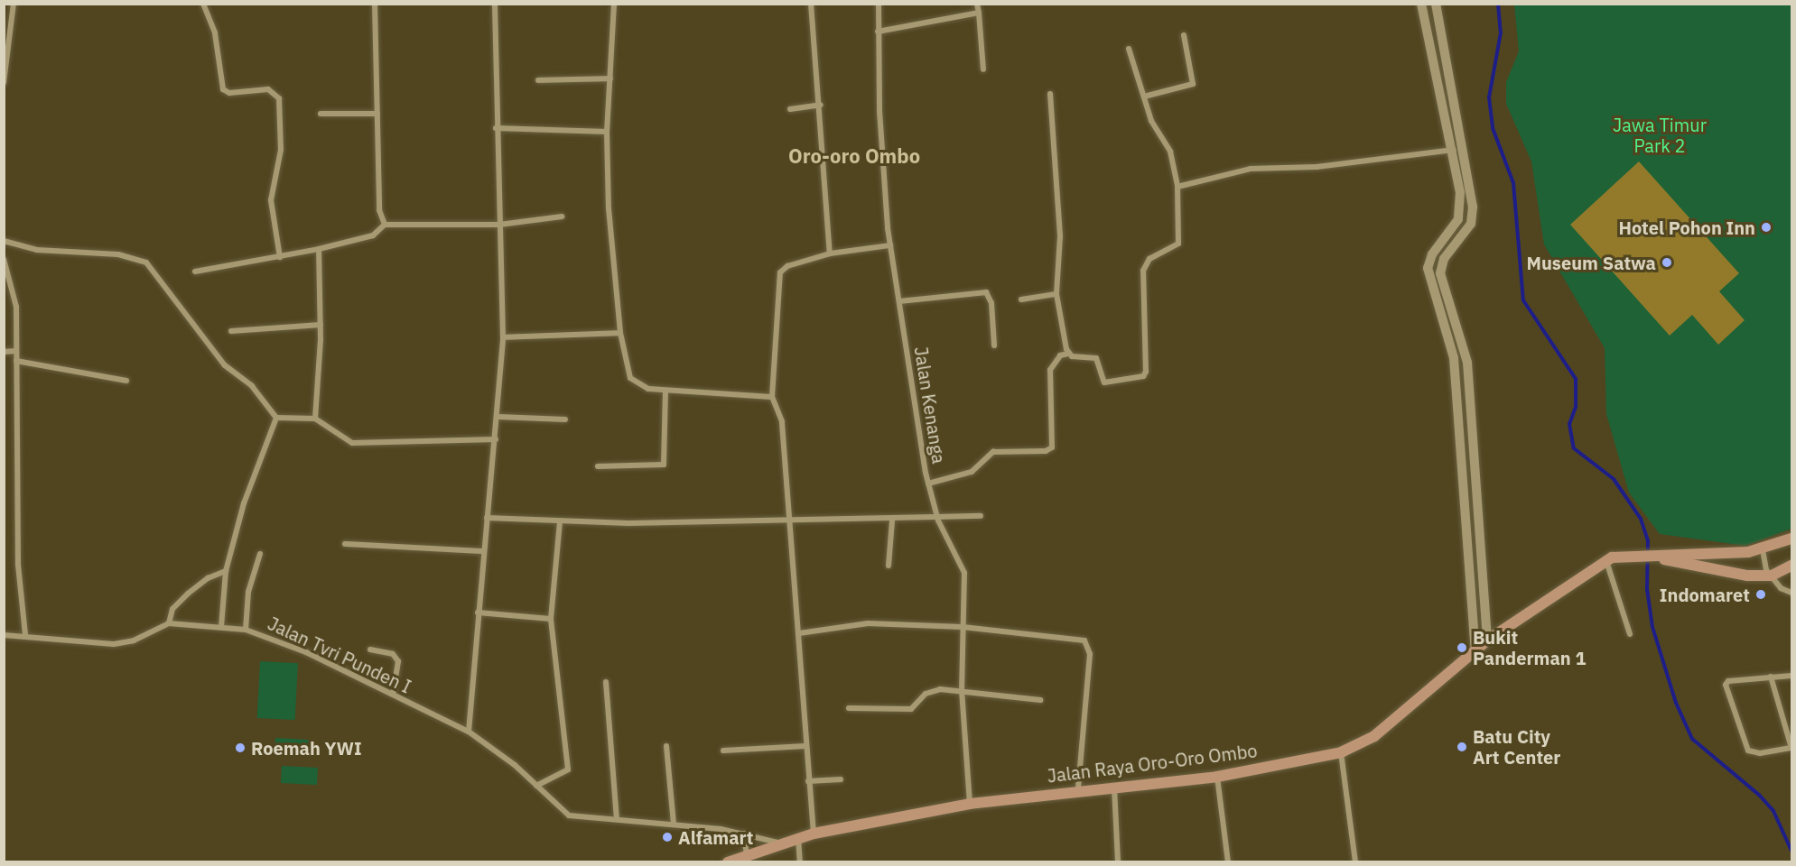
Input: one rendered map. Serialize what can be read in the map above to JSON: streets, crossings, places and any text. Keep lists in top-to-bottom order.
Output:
{
  "streets": {
    "main road": ["Jalan Raya Oro-Oro Ombo"],
    "street": ["Jalan Kenanga", "Jalan Tvri Punden I"]
  },
  "crossings": [
    ["Jalan Kenanga", "Jalan Raya Oro-Oro Ombo"],
    ["Jalan Tvri Punden I", "Jalan Raya Oro-Oro Ombo"]
  ],
  "districts": ["Oro-oro Ombo"],
  "parks": ["Jawa Timur Park 2"],
  "places": [
    "Hotel Pohon Inn",
    "Museum Satwa",
    "Indomaret",
    "Bukit Panderman 1",
    "Batu City Art Center",
    "Roemah YWI",
    "Alfamart"
  ]
}
